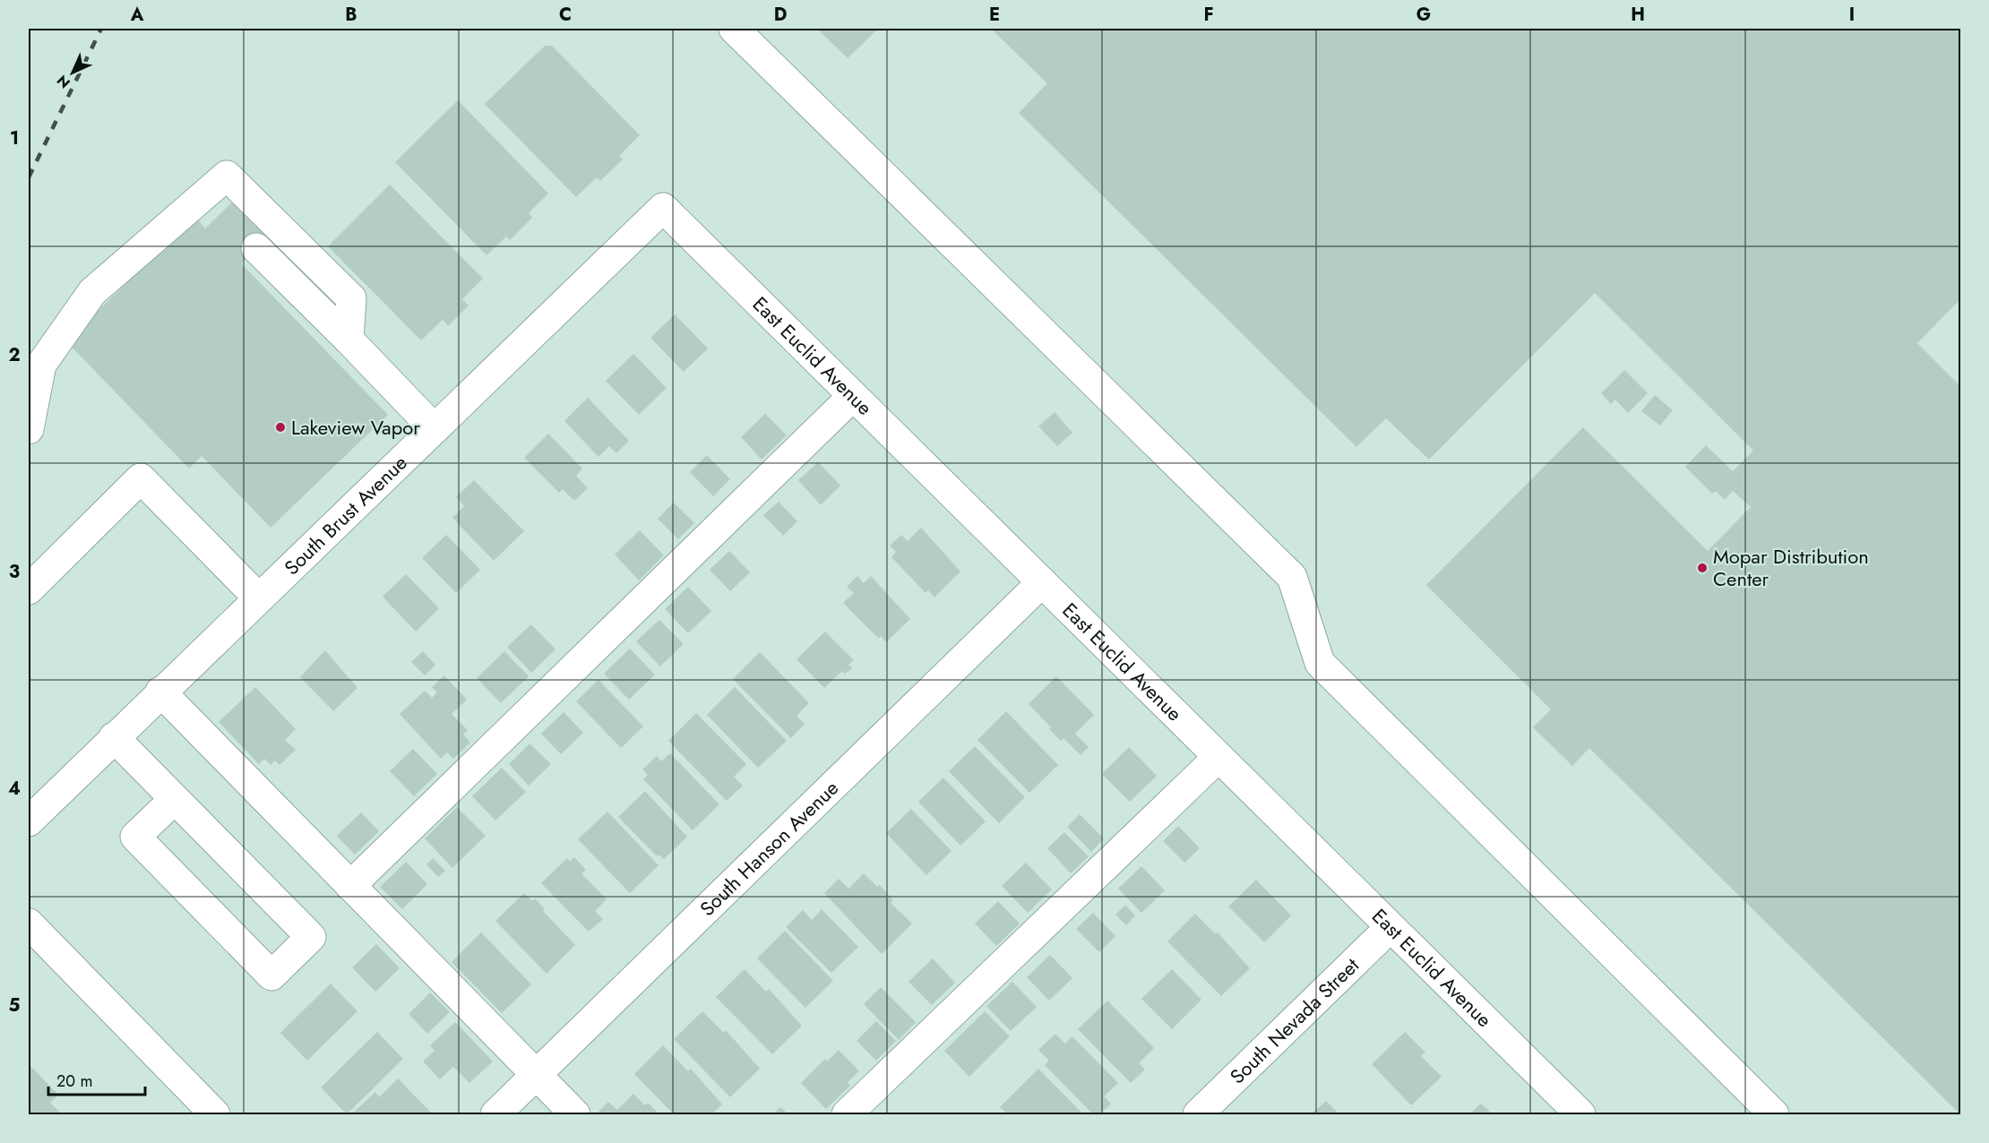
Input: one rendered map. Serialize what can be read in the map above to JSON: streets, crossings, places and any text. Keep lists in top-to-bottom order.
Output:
{
  "streets": {
    "street": [
      "East Euclid Avenue",
      "South Brust Avenue",
      "South Hanson Avenue",
      "South Nevada Street"
    ]
  },
  "crossings": [
    ["East Euclid Avenue", "South Brust Avenue"],
    ["East Euclid Avenue", "South Hanson Avenue"],
    ["East Euclid Avenue", "South Nevada Street"]
  ],
  "places": ["Lakeview Vapor", "Mopar Distribution Center"],
  "scale_bar": "20 m",
  "north": "bottom left",
  "grid": {
    "columns": [
      "A",
      "B",
      "C",
      "D",
      "E",
      "F",
      "G",
      "H",
      "I"
    ],
    "rows": [
      "1",
      "2",
      "3",
      "4",
      "5"
    ]
  }
}
